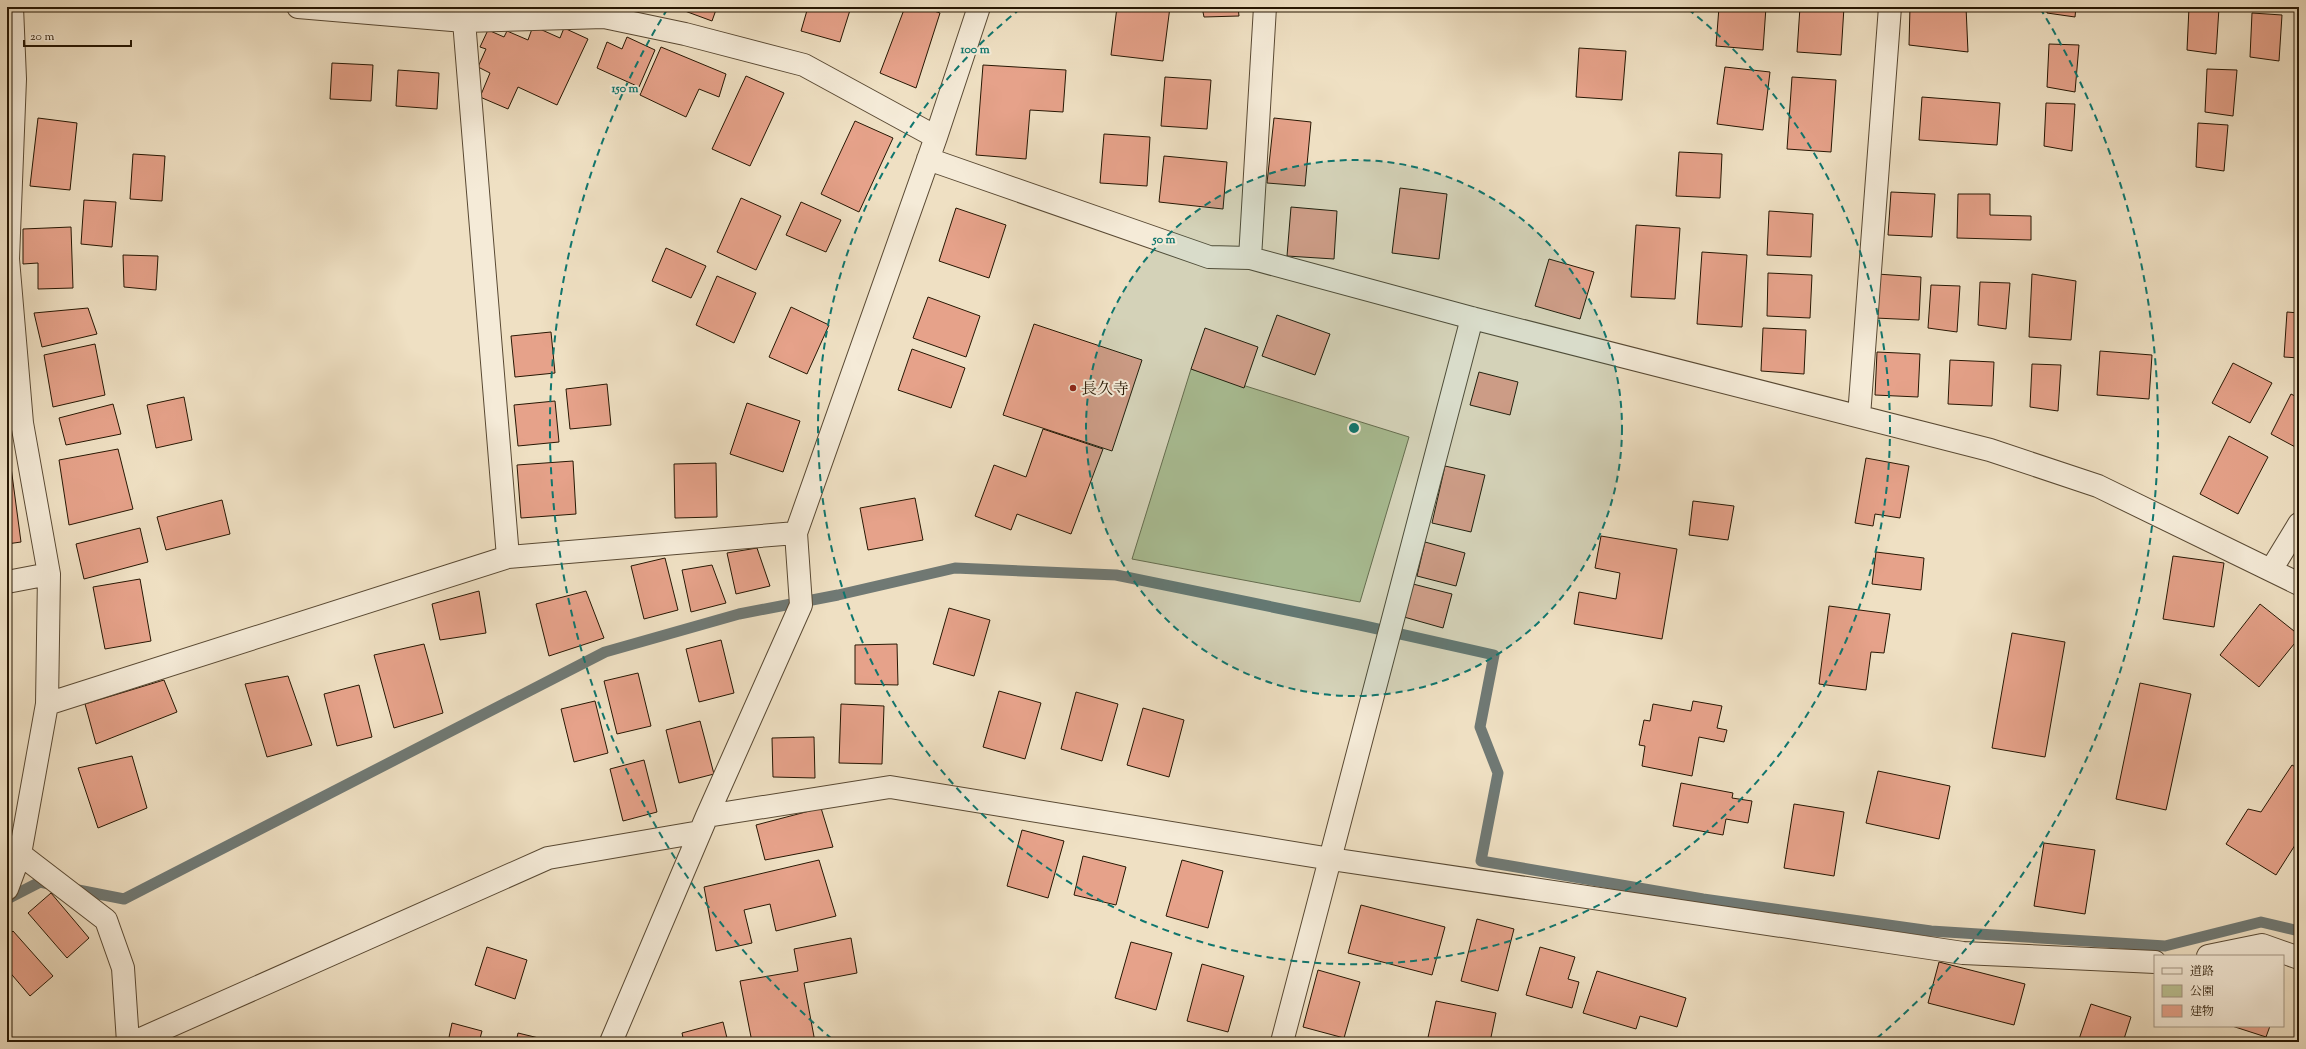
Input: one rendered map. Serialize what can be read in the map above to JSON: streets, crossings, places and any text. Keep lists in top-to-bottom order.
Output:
{
  "places": ["長久寺"],
  "legend": ["道路", "公園", "建物"],
  "scale_bar": "20 m",
  "rings": ["100 m", "150 m", "50 m"]
}
